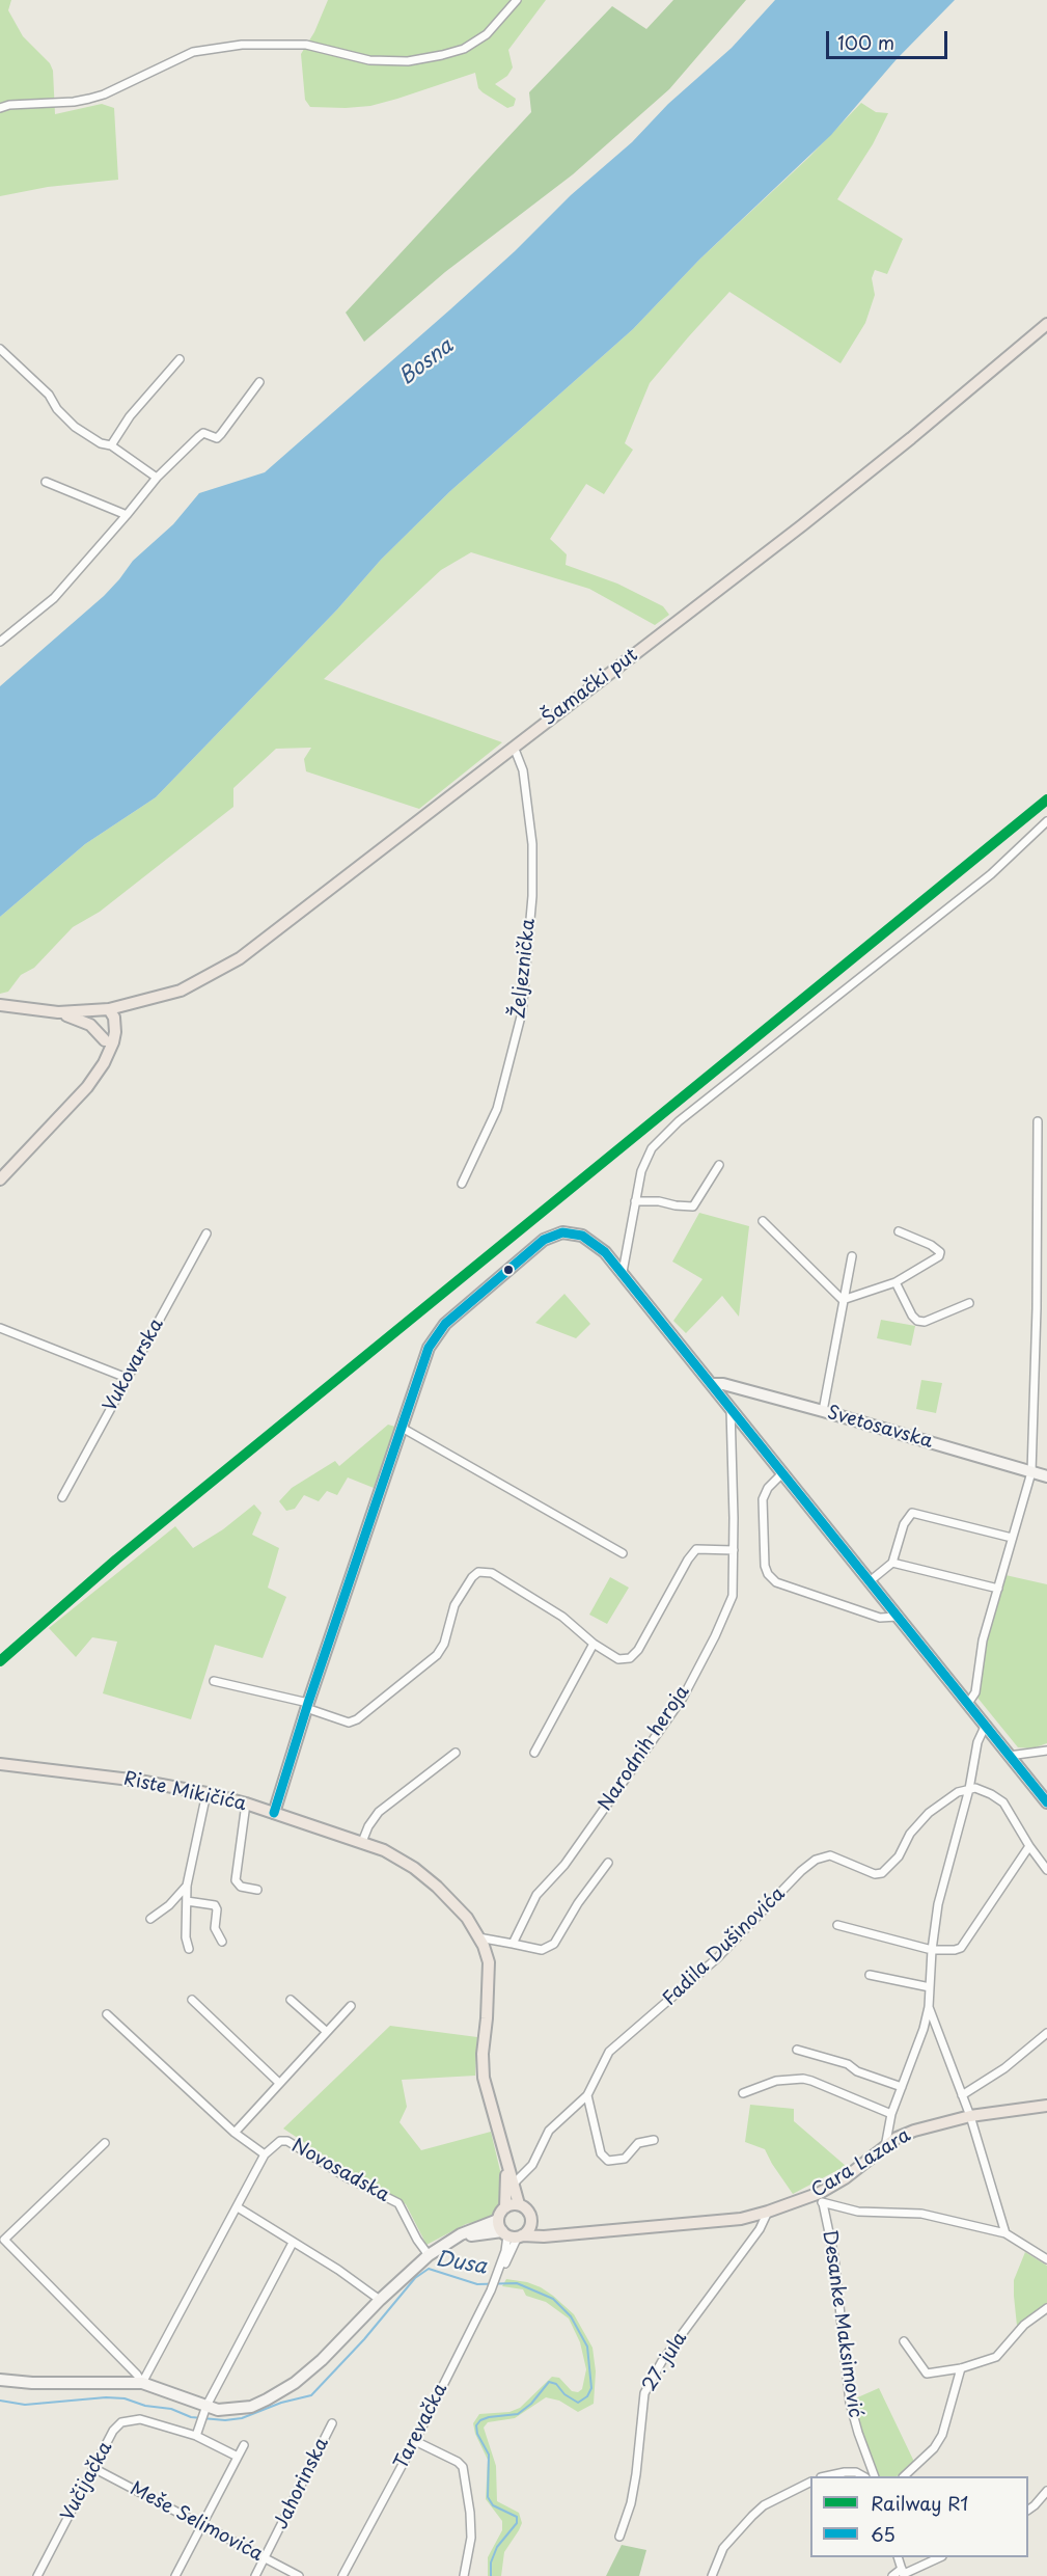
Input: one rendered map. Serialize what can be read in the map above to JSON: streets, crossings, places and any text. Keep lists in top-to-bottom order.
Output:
{
  "streets": {
    "main road": ["Šamački put", "Riste Mikičića", "Cara Lazara"],
    "street": [
      "Željeznička",
      "Vukovarska",
      "Svetosavska",
      "Narodnih heroja",
      "Fadila Dušinovića",
      "Novosadska",
      "Desanke Maksimović",
      "27. jula",
      "Tarevačka",
      "Vučijačka",
      "Jahorinska",
      "Meše Selimovića"
    ]
  },
  "crossings": [
    ["Šamački put", "Željeznička"],
    ["Riste Mikičića", "Fadila Dušinovića"],
    ["Riste Mikičića", "Cara Lazara"],
    ["Riste Mikičića", "Tarevačka"],
    ["Cara Lazara", "Desanke Maksimović"],
    ["Cara Lazara", "27. jula"],
    ["Cara Lazara", "Tarevačka"],
    ["Vučijačka", "Meše Selimovića"],
    ["Jahorinska", "Meše Selimovića"]
  ],
  "water": ["Bosna", "Dusa"],
  "lines": ["rail line R1", "transit line 65"],
  "legend": ["Railway R1", "65"],
  "scale_bar": "100 m"
}
